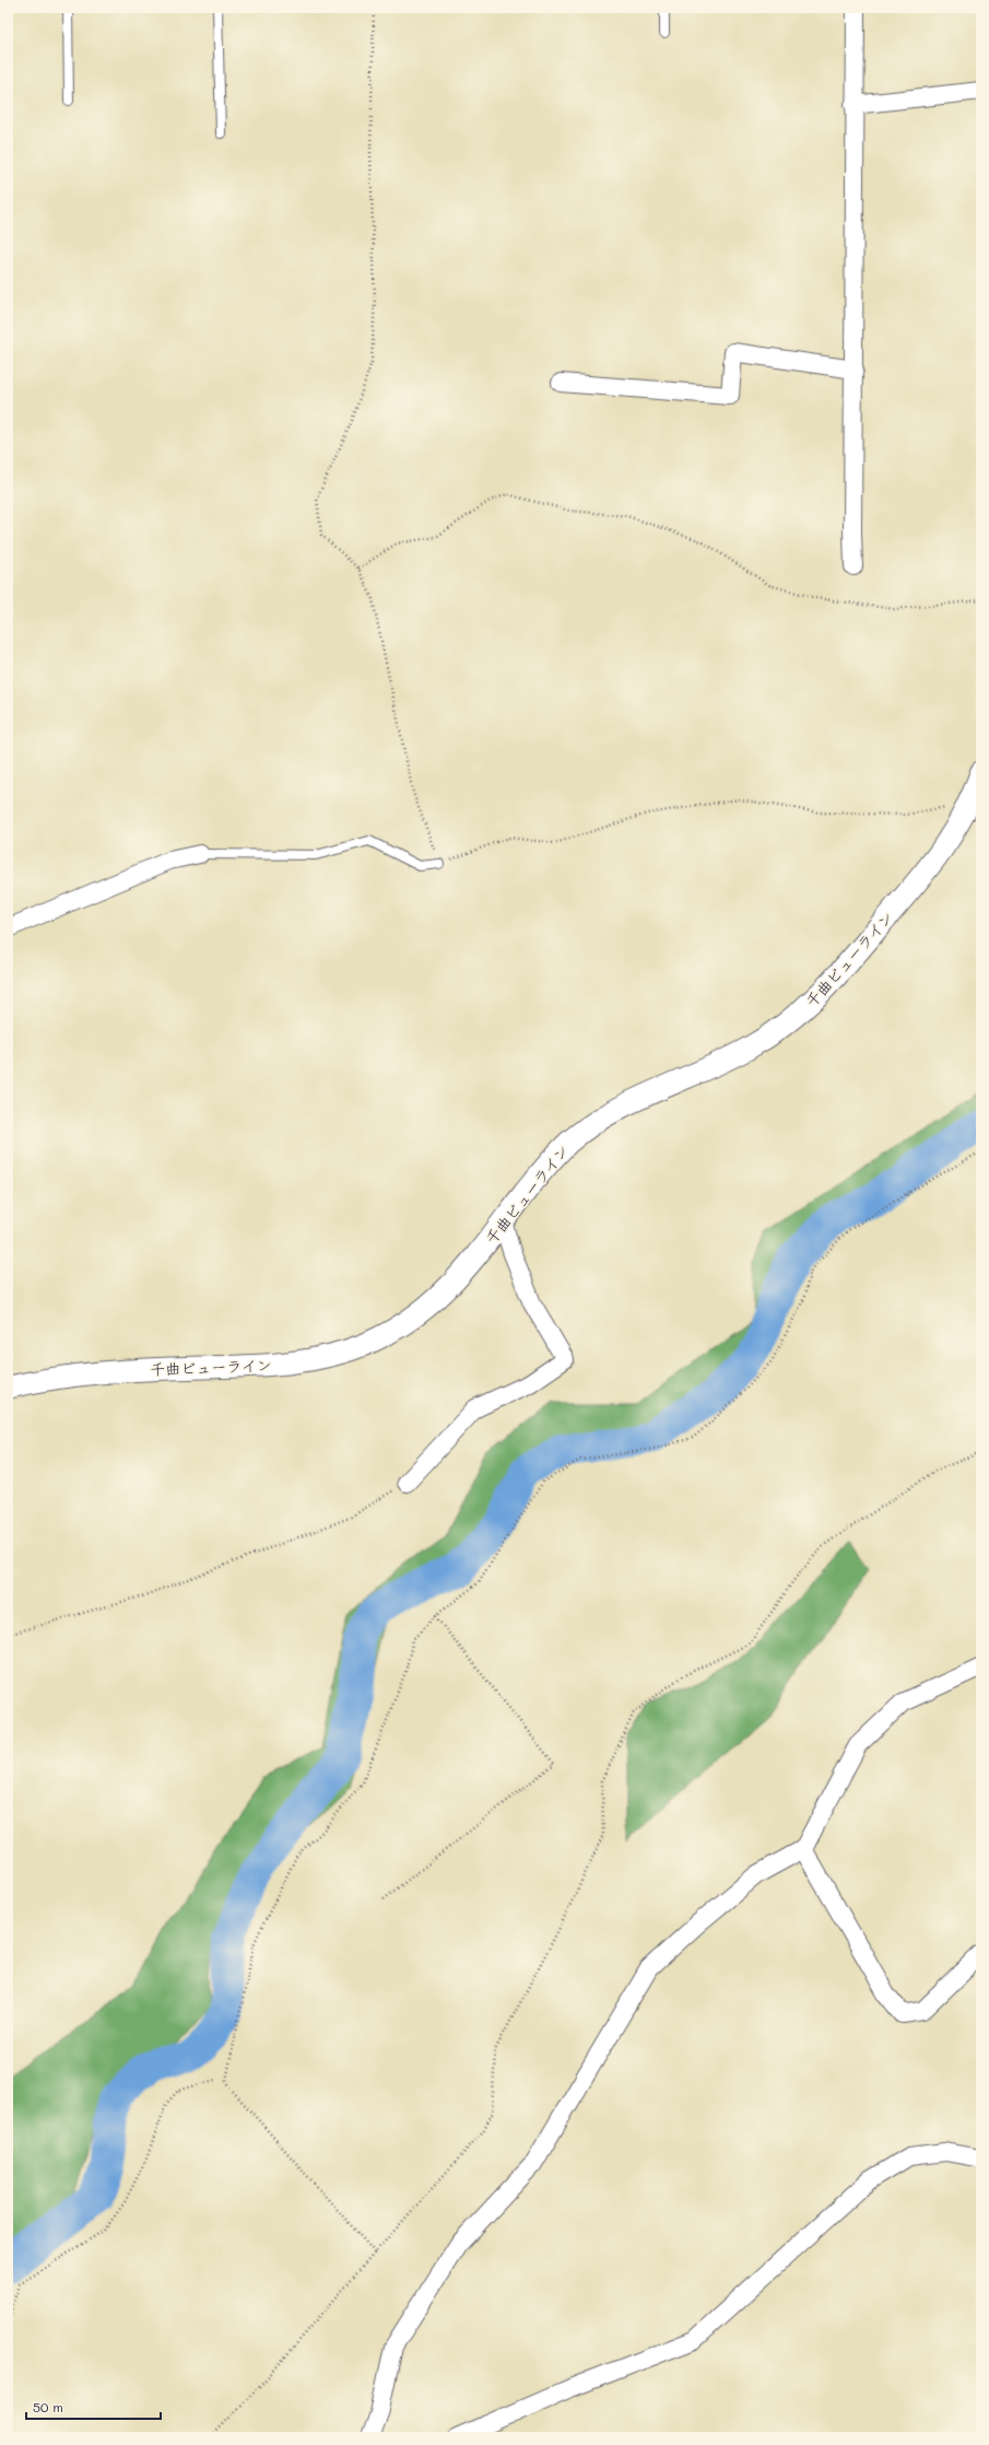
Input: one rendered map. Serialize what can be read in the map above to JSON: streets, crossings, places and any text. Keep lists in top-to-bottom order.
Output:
{
  "streets": {
    "street": ["千曲ビューライン"]
  },
  "scale_bar": "50 m"
}
